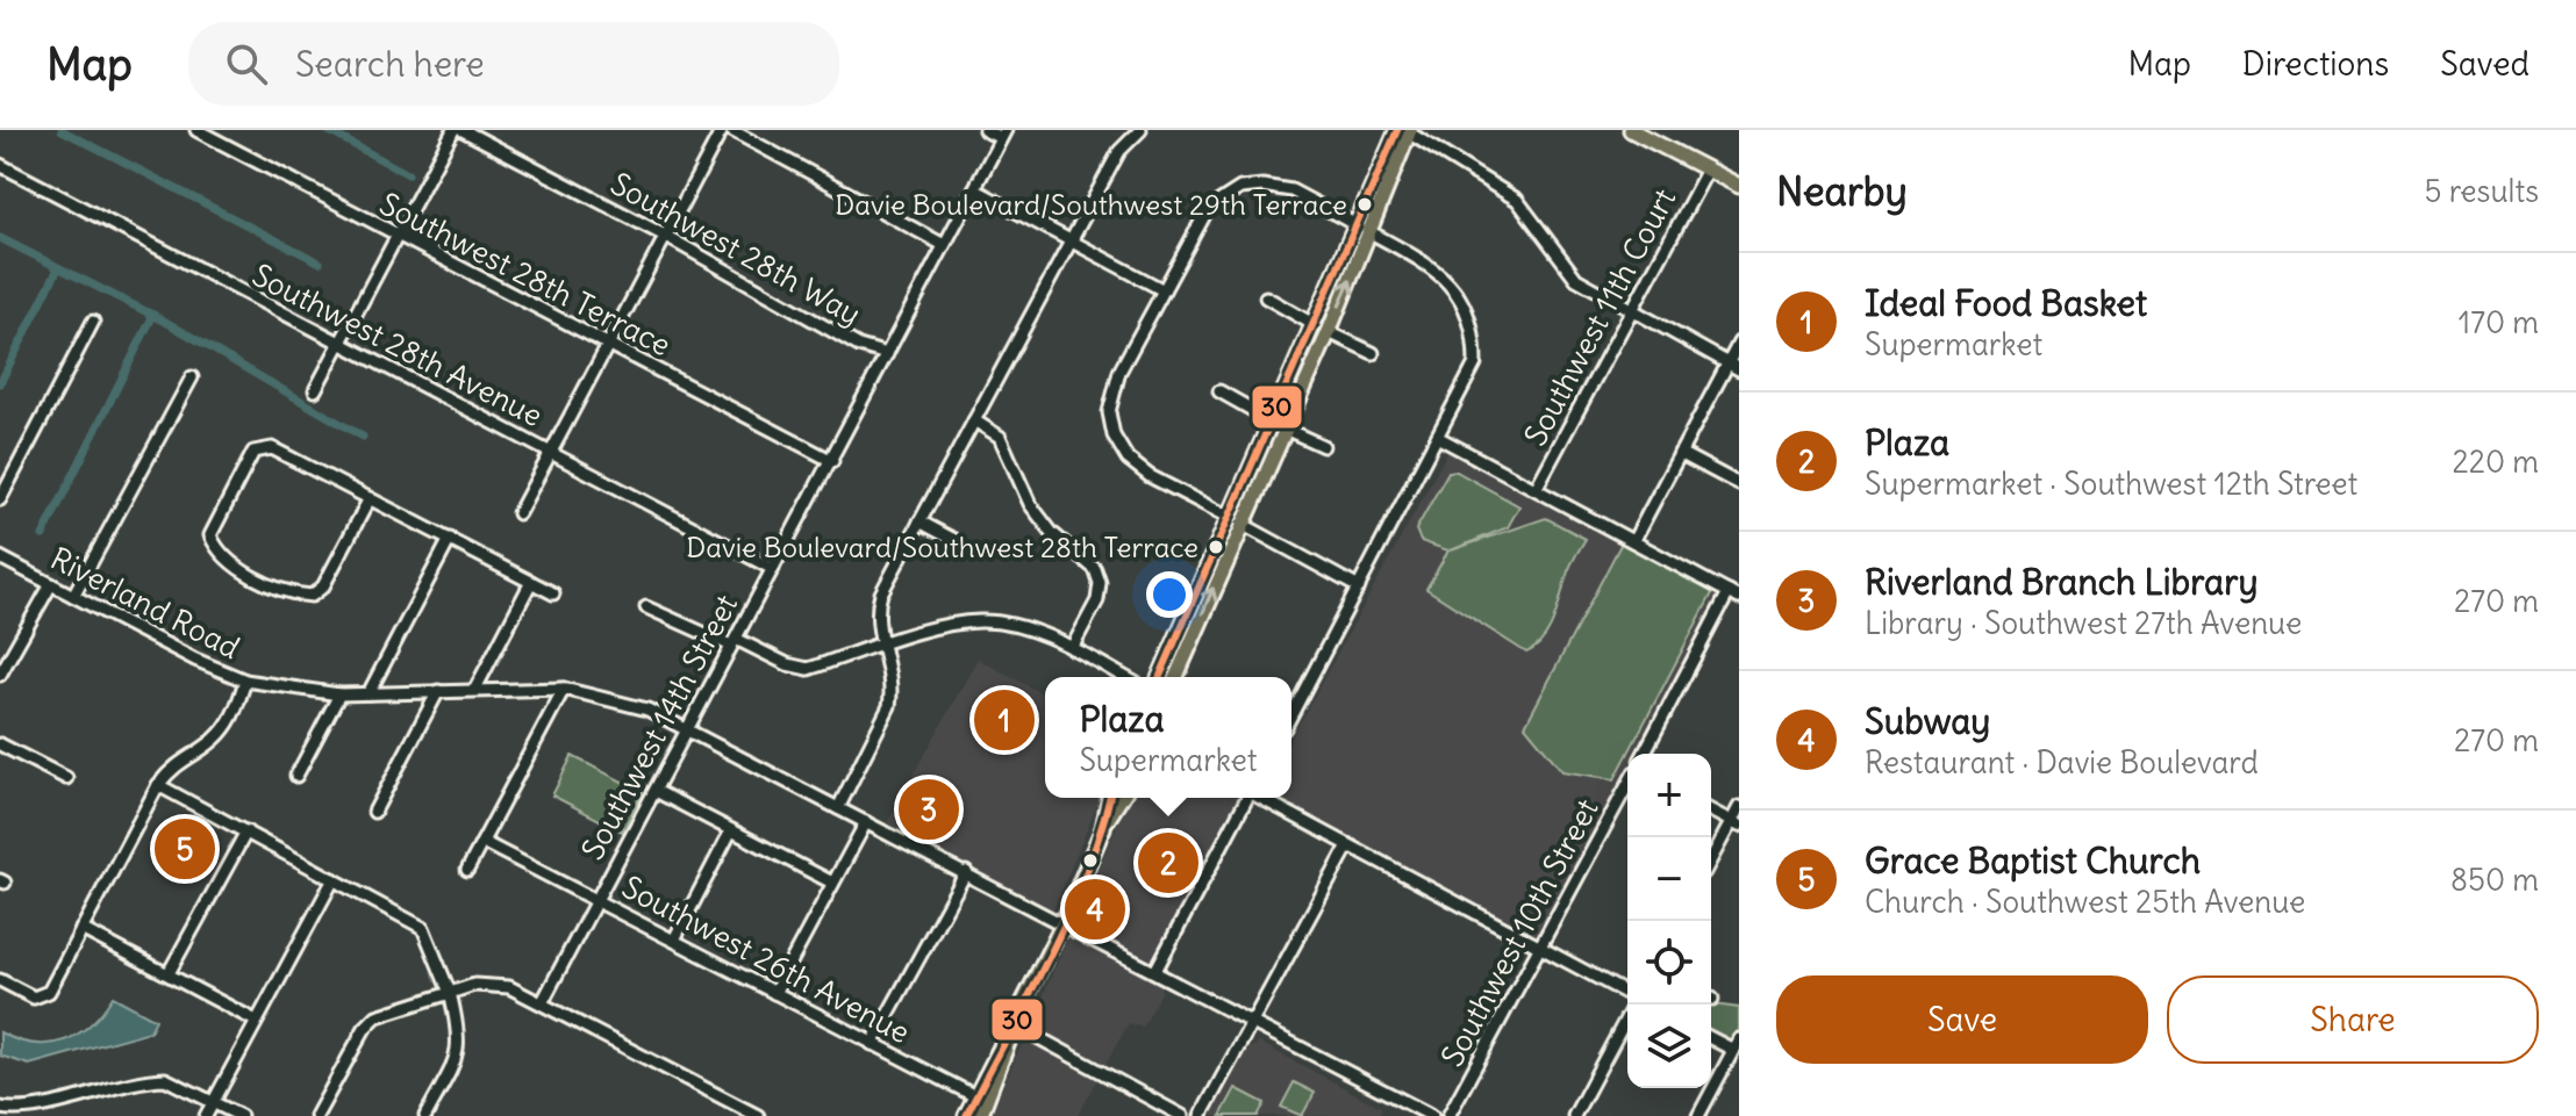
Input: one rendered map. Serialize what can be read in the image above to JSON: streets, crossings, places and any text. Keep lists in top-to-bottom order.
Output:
{
  "streets": {
    "street": [
      "Southwest 28th Way",
      "Southwest 28th Terrace",
      "Southwest 11th Court",
      "Southwest 28th Avenue",
      "Riverland Road",
      "Southwest 14th Street",
      "Southwest 10th Street",
      "Southwest 26th Avenue"
    ]
  },
  "crossings": [
    ["Southwest 28th Way", "Southwest 14th Street"],
    ["Southwest 28th Terrace", "Southwest 14th Street"],
    ["Southwest 28th Avenue", "Southwest 14th Street"],
    ["Riverland Road", "Southwest 14th Street"],
    ["Southwest 14th Street", "Southwest 26th Avenue"]
  ],
  "places": ["Davie Boulevard/Southwest 29th Terrace", "Davie Boulevard/Southwest 28th Terrace"],
  "lines": ["transit line 30"],
  "page": {
    "header": "Map",
    "search": "Search here",
    "nav": ["Map", "Directions", "Saved"],
    "heading": ["Nearby", "5 results"],
    "list": [
      {
        "mark": "1",
        "name": "Ideal Food Basket",
        "note": "Supermarket",
        "value": "170 m"
      },
      {
        "mark": "2",
        "name": "Plaza",
        "note": "Supermarket · Southwest 12th Street",
        "value": "220 m"
      },
      {
        "mark": "3",
        "name": "Riverland Branch Library",
        "note": "Library · Southwest 27th Avenue",
        "value": "270 m"
      },
      {
        "mark": "4",
        "name": "Subway",
        "note": "Restaurant · Davie Boulevard",
        "value": "270 m"
      },
      {
        "mark": "5",
        "name": "Grace Baptist Church",
        "note": "Church · Southwest 25th Avenue",
        "value": "850 m"
      }
    ],
    "popup": ["Plaza", "Supermarket"],
    "pins": [
      "1",
      "3",
      "5",
      "2",
      "4"
    ],
    "map_buttons": ["+", "−"],
    "buttons": ["Save", "Share"]
  }
}
